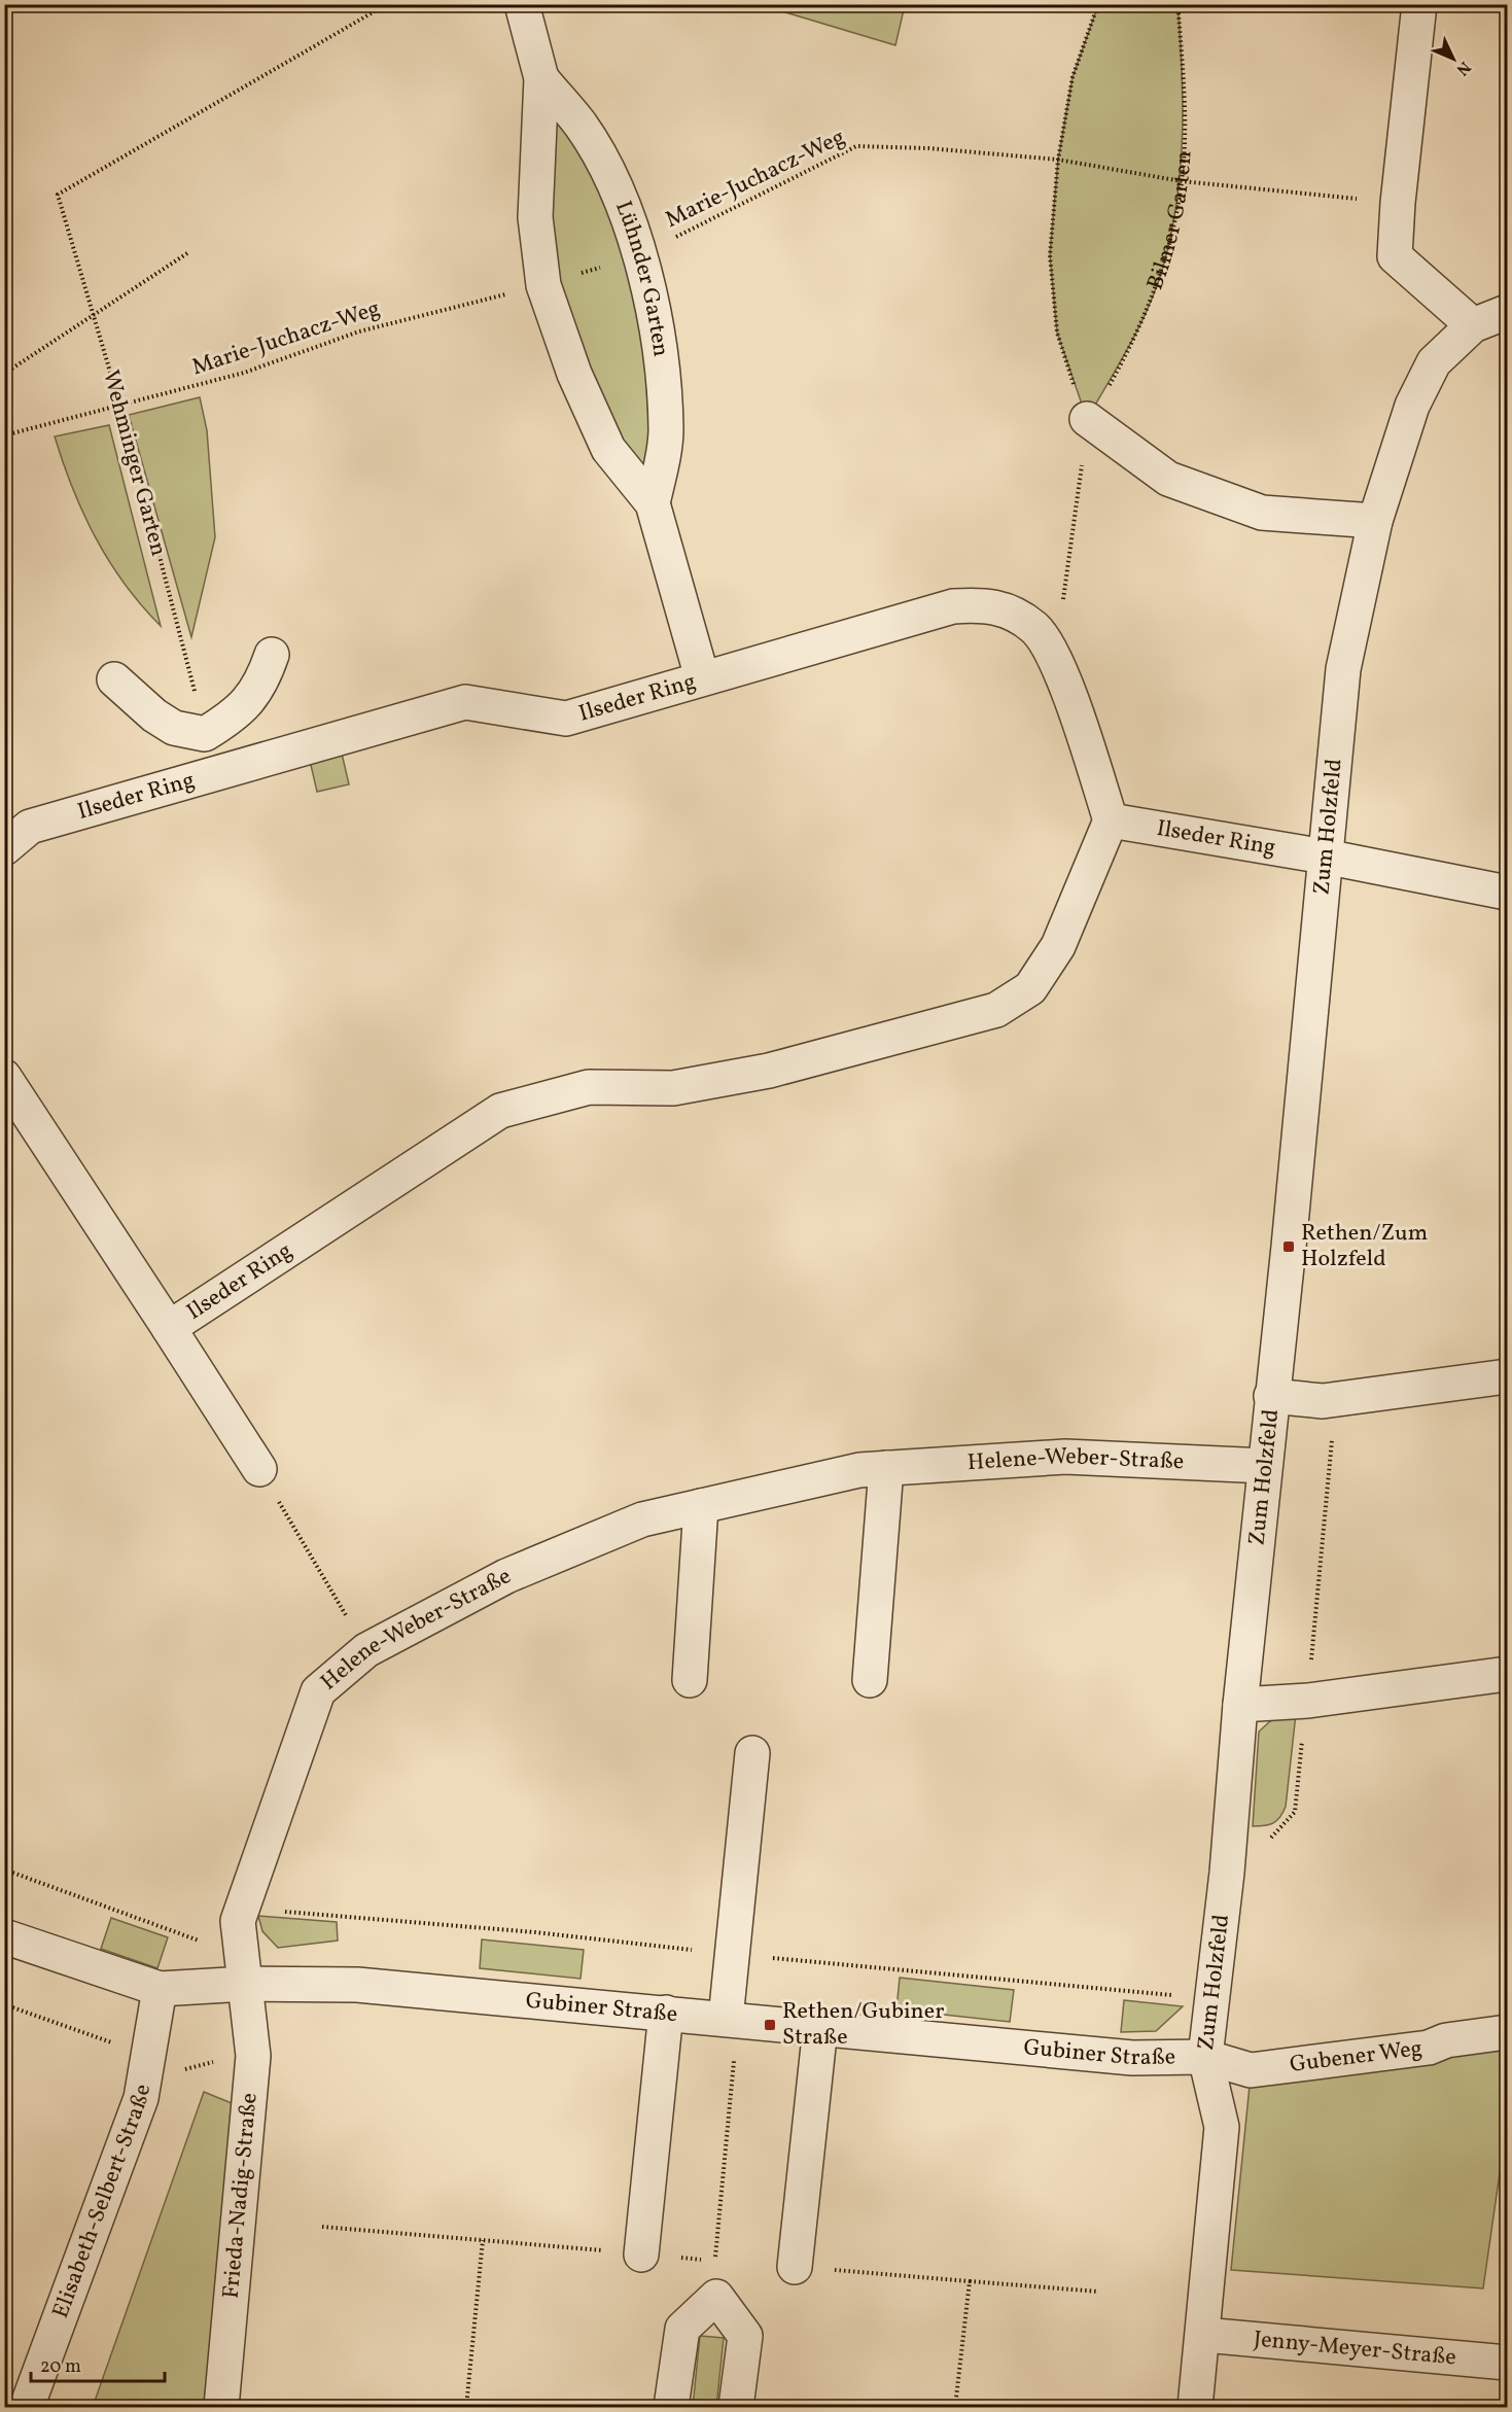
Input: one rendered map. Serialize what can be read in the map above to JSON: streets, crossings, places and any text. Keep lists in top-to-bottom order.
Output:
{
  "streets": {
    "street": [
      "Lühnder Garten",
      "Ilseder Ring",
      "Zum Holzfeld",
      "Helene-Weber-Straße",
      "Gubiner Straße",
      "Gubener Weg",
      "Frieda-Nadig-Straße",
      "Elisabeth-Selbert-Straße",
      "Jenny-Meyer-Straße"
    ],
    "path": ["Marie-Juchacz-Weg", "Bilmer Garten", "Wehminger Garten"]
  },
  "crossings": [
    ["Marie-Juchacz-Weg", "Bilmer Garten"],
    ["Marie-Juchacz-Weg", "Lühnder Garten"],
    ["Marie-Juchacz-Weg", "Wehminger Garten"],
    ["Bilmer Garten", "Ilseder Ring"],
    ["Lühnder Garten", "Ilseder Ring"],
    ["Ilseder Ring", "Zum Holzfeld"],
    ["Zum Holzfeld", "Helene-Weber-Straße"],
    ["Zum Holzfeld", "Gubiner Straße"],
    ["Zum Holzfeld", "Gubener Weg"],
    ["Zum Holzfeld", "Jenny-Meyer-Straße"],
    ["Helene-Weber-Straße", "Gubiner Straße"],
    ["Helene-Weber-Straße", "Frieda-Nadig-Straße"],
    ["Gubiner Straße", "Gubener Weg"],
    ["Gubiner Straße", "Frieda-Nadig-Straße"],
    ["Gubiner Straße", "Elisabeth-Selbert-Straße"]
  ],
  "places": {
    "transit": ["Rethen/Zum Holzfeld", "Rethen/Gubiner Straße"]
  },
  "scale_bar": "20 m",
  "north": "bottom right"
}
